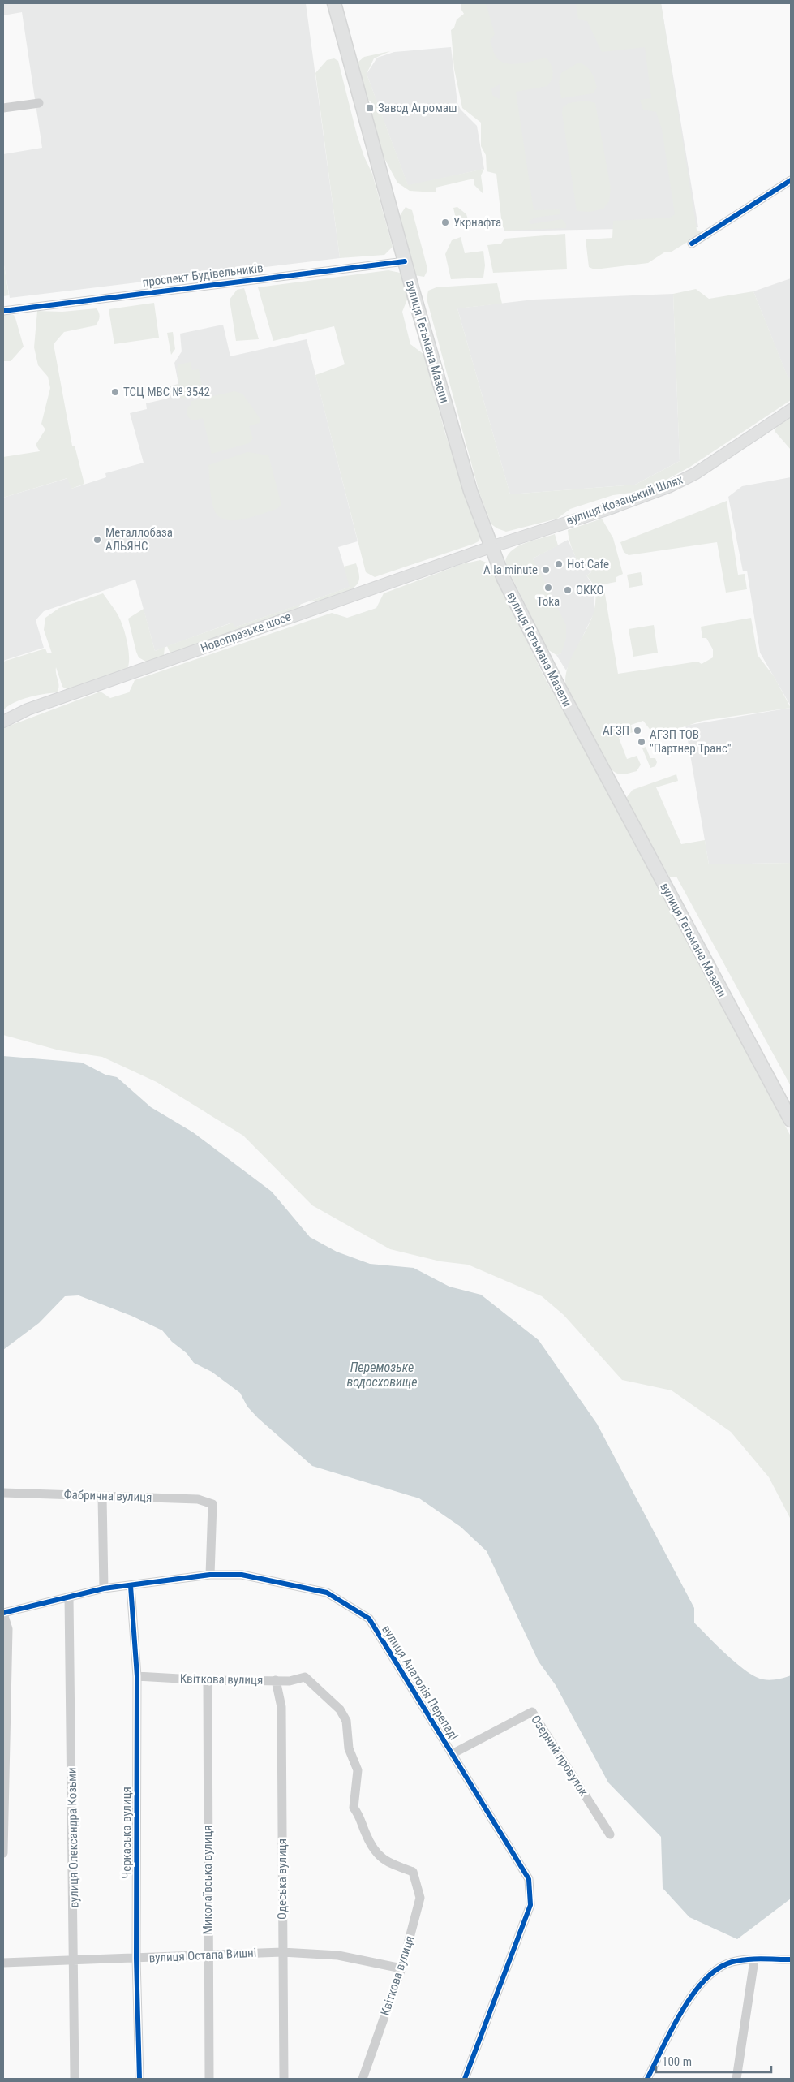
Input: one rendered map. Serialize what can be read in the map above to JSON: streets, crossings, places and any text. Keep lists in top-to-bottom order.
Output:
{
  "streets": {
    "highway": ["вулиця Гетьмана Мазепи"],
    "main road": ["вулиця Козацький Шлях", "Новопразьке шосе"],
    "street": [
      "проспект Будівельників",
      "Фабрична вулиця",
      "Квіткова вулиця",
      "вулиця Анатолія Перепаді",
      "Озерний провулок",
      "Черкаська вулиця",
      "вулиця Олександра Козьми",
      "Одеська вулиця",
      "Миколаївська вулиця",
      "вулиця Остапа Вишні"
    ]
  },
  "crossings": [
    ["проспект Будівельників", "вулиця Гетьмана Мазепи"],
    ["вулиця Гетьмана Мазепи", "вулиця Козацький Шлях"],
    ["вулиця Гетьмана Мазепи", "Новопразьке шосе"],
    ["вулиця Козацький Шлях", "Новопразьке шосе"],
    ["Фабрична вулиця", "вулиця Анатолія Перепаді"],
    ["Квіткова вулиця", "Черкаська вулиця"],
    ["Квіткова вулиця", "Одеська вулиця"],
    ["Квіткова вулиця", "Миколаївська вулиця"],
    ["Квіткова вулиця", "вулиця Остапа Вишні"],
    ["вулиця Анатолія Перепаді", "Озерний провулок"],
    ["вулиця Анатолія Перепаді", "Черкаська вулиця"],
    ["вулиця Анатолія Перепаді", "вулиця Олександра Козьми"],
    ["Черкаська вулиця", "вулиця Остапа Вишні"],
    ["вулиця Олександра Козьми", "вулиця Остапа Вишні"],
    ["Одеська вулиця", "вулиця Остапа Вишні"],
    ["Миколаївська вулиця", "вулиця Остапа Вишні"]
  ],
  "water": ["Перемозьке водосховище"],
  "places": {
    "transit": ["Завод Агромаш"],
    "other": [
      "Укрнафта",
      "ТСЦ МВС № 3542",
      "Металлобаза АЛЬЯНС",
      "Hot Cafe",
      "A la minute",
      "Toka",
      "ОККО",
      "АГЗП",
      "АГЗП ТОВ \"Партнер Транс\""
    ]
  },
  "scale_bar": "100 m"
}
